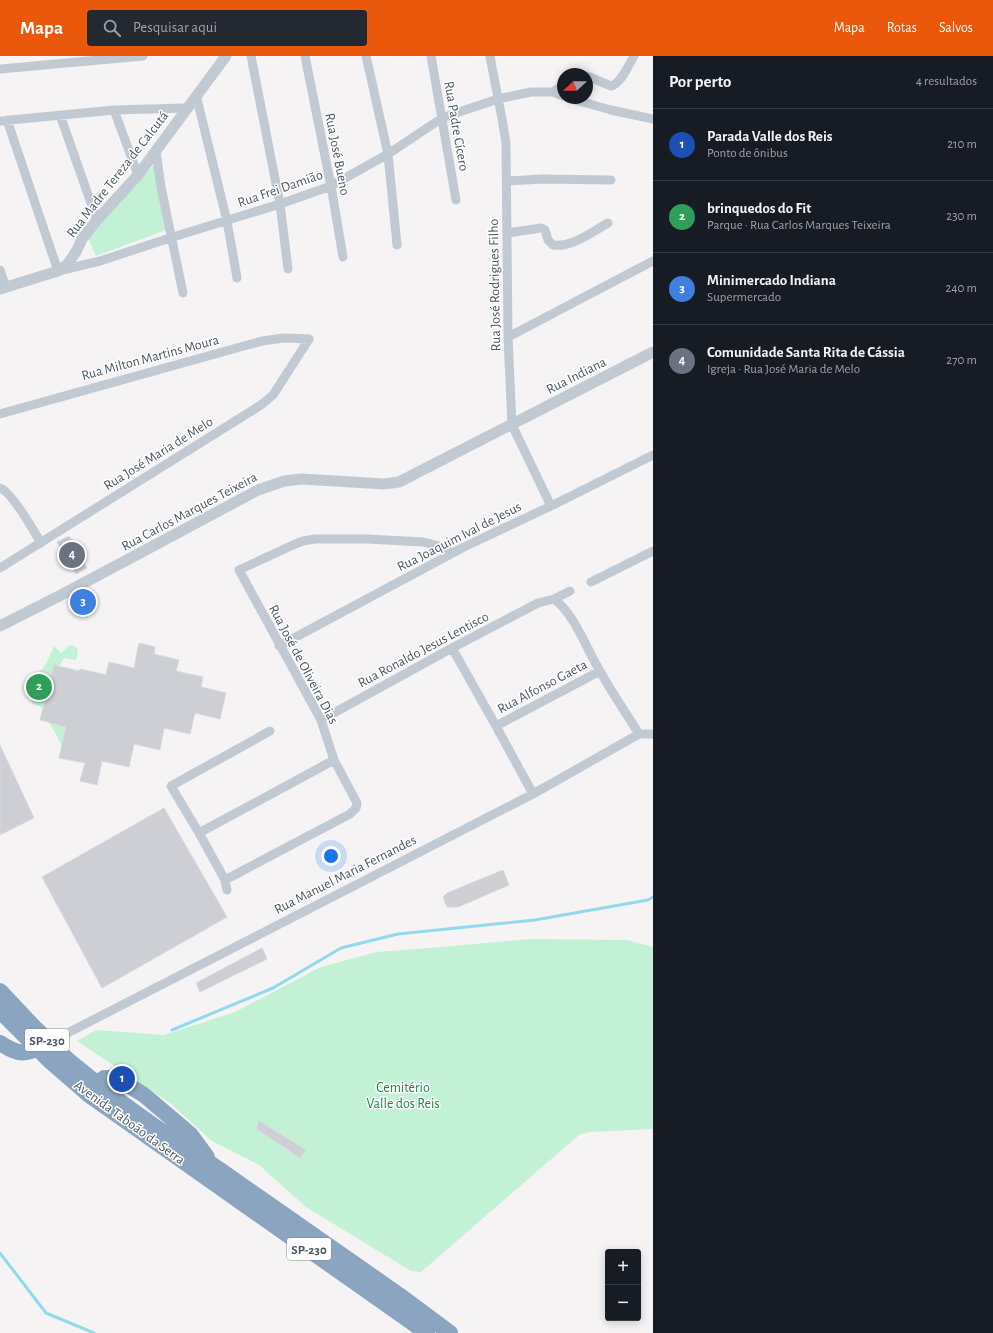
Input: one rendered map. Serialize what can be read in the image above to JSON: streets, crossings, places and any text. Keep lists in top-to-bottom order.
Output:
{
  "streets": {
    "highway": ["SP-230", "Avenida Taboão da Serra"],
    "street": [
      "Rua Padre Cícero",
      "Rua José Bueno",
      "Rua Madre Tereza de Calcutá",
      "Rua Frei Damião",
      "Rua José Rodrigues Filho",
      "Rua Milton Martins Moura",
      "Rua Indiana",
      "Rua José Maria de Melo",
      "Rua Carlos Marques Teixeira",
      "Rua Joaquim Ival de Jesus",
      "Rua Ronaldo Jesus Lentisco",
      "Rua José de Oliveira Dias",
      "Rua Alfonso Gaeta",
      "Rua Manuel Maria Fernandes"
    ]
  },
  "crossings": [
    ["Rua Padre Cícero", "Rua Frei Damião"],
    ["Rua José Bueno", "Rua Frei Damião"],
    ["Rua Madre Tereza de Calcutá", "Rua Frei Damião"],
    ["Rua Frei Damião", "Rua José Rodrigues Filho"],
    ["Rua José Rodrigues Filho", "Rua Indiana"],
    ["Rua José Rodrigues Filho", "Rua Carlos Marques Teixeira"],
    ["Rua José Rodrigues Filho", "Rua Joaquim Ival de Jesus"],
    ["Rua Milton Martins Moura", "Rua José Maria de Melo"],
    ["Rua Indiana", "Rua Carlos Marques Teixeira"],
    ["Rua Joaquim Ival de Jesus", "Rua José de Oliveira Dias"],
    ["Rua Ronaldo Jesus Lentisco", "Rua José de Oliveira Dias"],
    ["Rua Manuel Maria Fernandes", "Avenida Taboão da Serra"]
  ],
  "parks": ["Cemitério Valle dos Reis"],
  "north": "left",
  "page": {
    "header": "Mapa",
    "search": "Pesquisar aqui",
    "nav": ["Mapa", "Rotas", "Salvos"],
    "heading": ["Por perto", "4 resultados"],
    "list": [
      {
        "mark": "1",
        "name": "Parada Valle dos Reis",
        "note": "Ponto de ônibus",
        "value": "210 m"
      },
      {
        "mark": "2",
        "name": "brinquedos do Fit",
        "note": "Parque · Rua Carlos Marques Teixeira",
        "value": "230 m"
      },
      {
        "mark": "3",
        "name": "Minimercado Indiana",
        "note": "Supermercado",
        "value": "240 m"
      },
      {
        "mark": "4",
        "name": "Comunidade Santa Rita de Cássia",
        "note": "Igreja · Rua José Maria de Melo",
        "value": "270 m"
      }
    ],
    "pins": [
      "4",
      "3",
      "2",
      "1"
    ],
    "map_buttons": ["+", "−"]
  }
}
